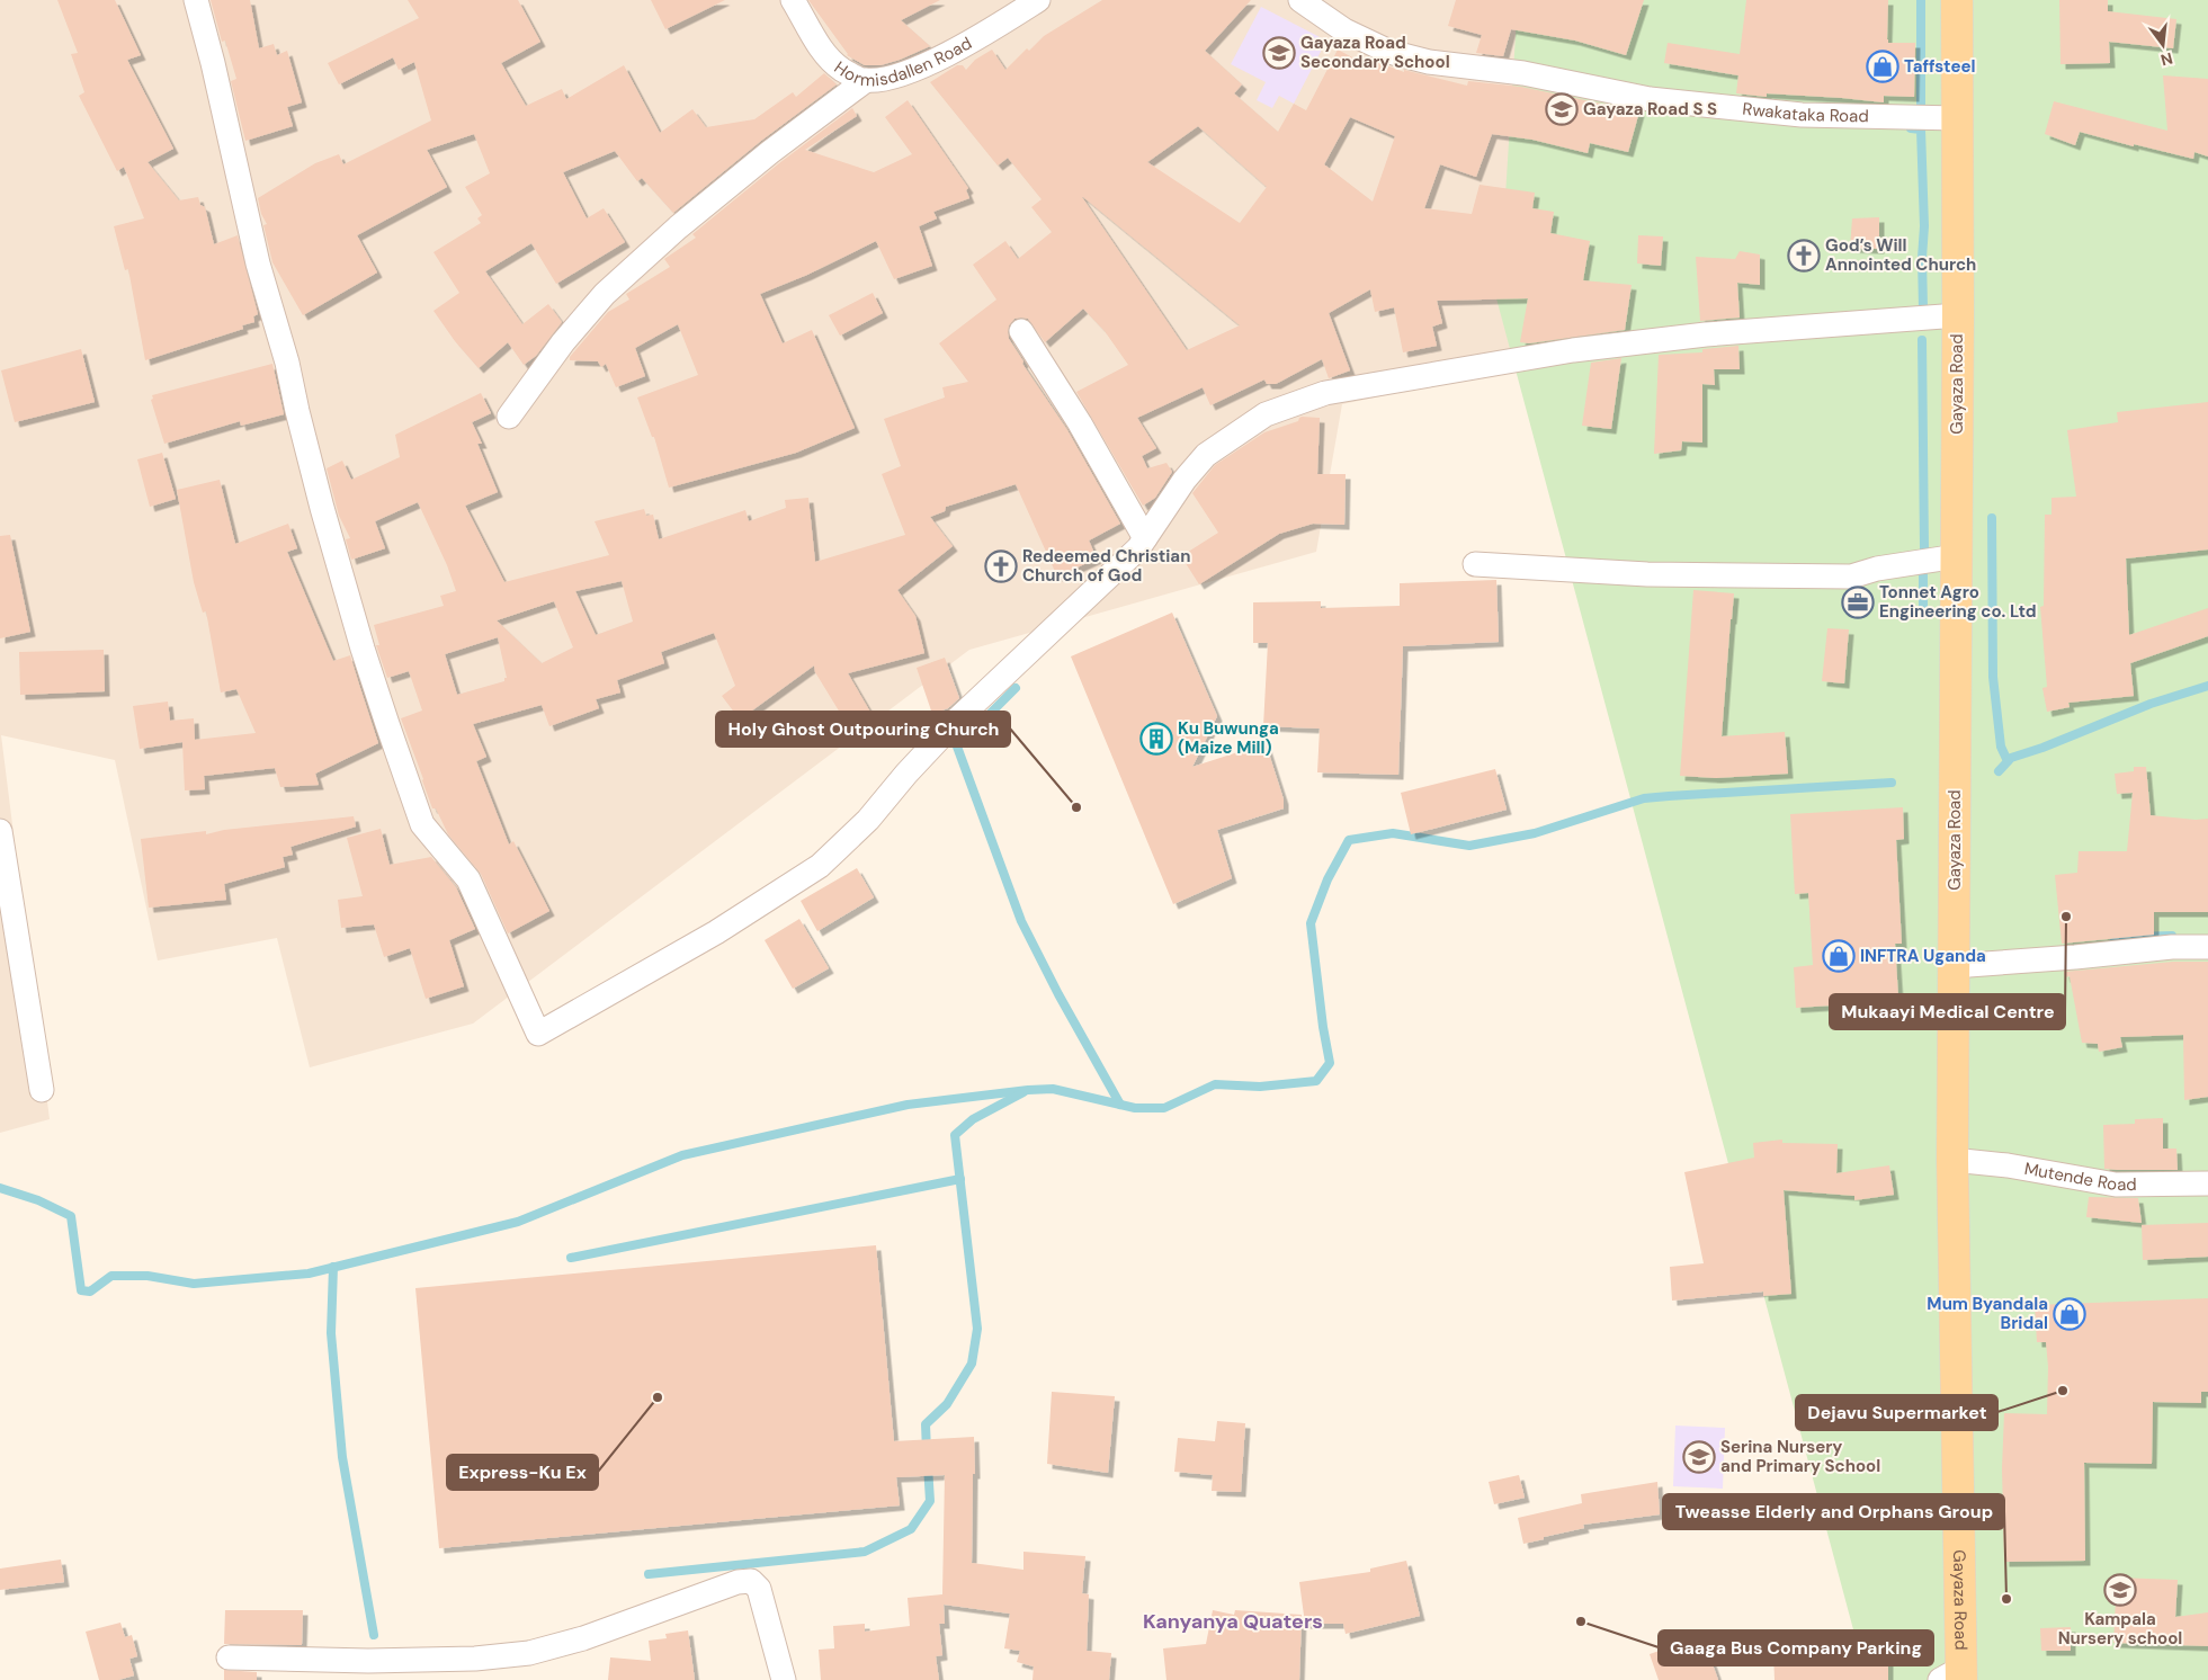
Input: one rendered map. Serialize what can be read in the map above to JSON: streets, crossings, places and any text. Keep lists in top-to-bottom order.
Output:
{
  "streets": {
    "main road": ["Gayaza Road"],
    "street": ["Hormisdallen Road", "Rwakataka Road", "Mutende Road"]
  },
  "crossings": [
    ["Rwakataka Road", "Gayaza Road"],
    ["Gayaza Road", "Mutende Road"]
  ],
  "districts": ["Kanyanya Quaters"],
  "places": {
    "school or university": [
      "Gayaza Road Secondary School",
      "Gayaza Road S S",
      "Serina Nursery and Primary School",
      "Kampala Nursery school"
    ],
    "shop": ["Taffsteel", "INFTRA Uganda", "Mum Byandala Bridal"],
    "church": ["God’s Will Annointed Church", "Redeemed Christian Church of God"],
    "office": ["Tonnet Agro Engineering co. Ltd"],
    "building": ["Ku Buwunga (Maize Mill)"],
    "other": [
      "Holy Ghost Outpouring Church",
      "Mukaayi Medical Centre",
      "Dejavu Supermarket",
      "Express-Ku Ex",
      "Tweasse Elderly and Orphans Group",
      "Gaaga Bus Company Parking"
    ]
  },
  "north": "bottom"
}
